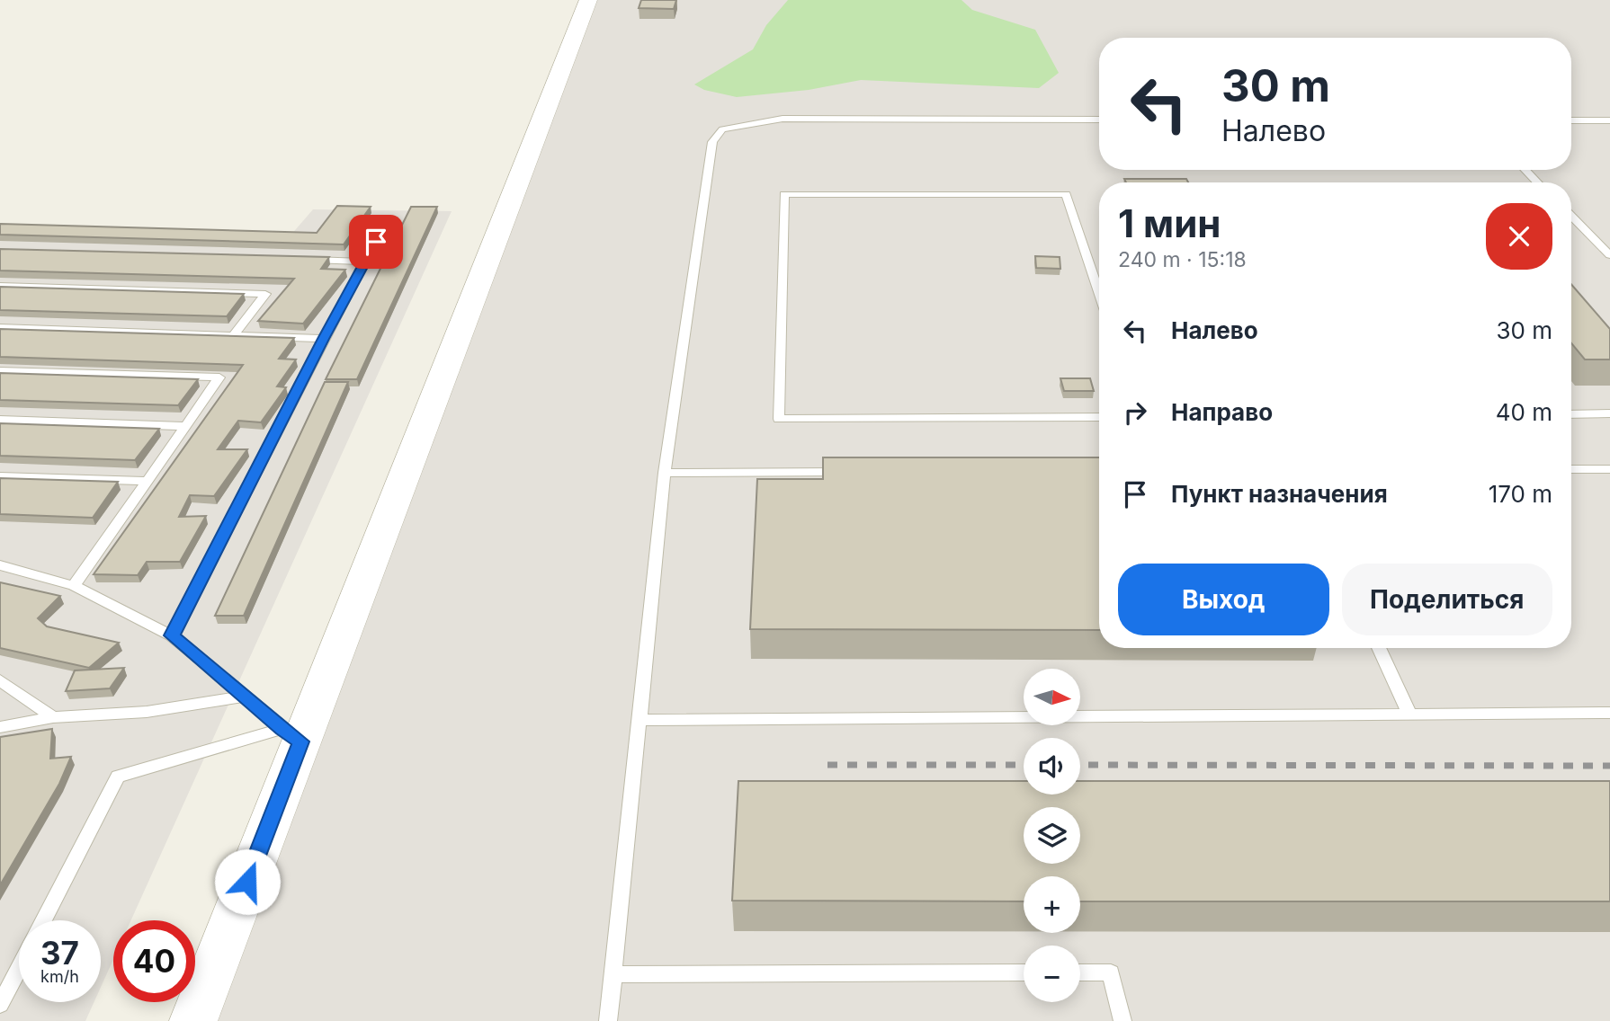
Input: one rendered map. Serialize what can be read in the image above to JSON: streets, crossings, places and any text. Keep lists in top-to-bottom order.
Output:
{
  "north": "right",
  "page": {
    "turn": ["30 m", "Налево"],
    "heading": ["1 мин", "240 m · 15:18"],
    "list": [
      {
        "name": "Налево",
        "value": "30 m"
      },
      {
        "name": "Направо",
        "value": "40 m"
      },
      {
        "name": "Пункт назначения",
        "value": "170 m"
      }
    ],
    "buttons": ["Выход", "Поделиться"],
    "map_buttons": ["+", "−"],
    "speed": "37 km/h",
    "limit": "40"
  }
}
